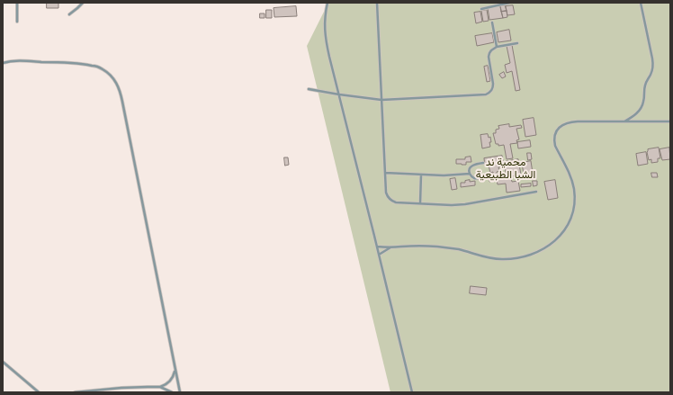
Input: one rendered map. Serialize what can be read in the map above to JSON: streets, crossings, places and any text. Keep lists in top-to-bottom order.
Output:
{
  "parks": ["محمية ند الشبا الطبيعية"]
}
